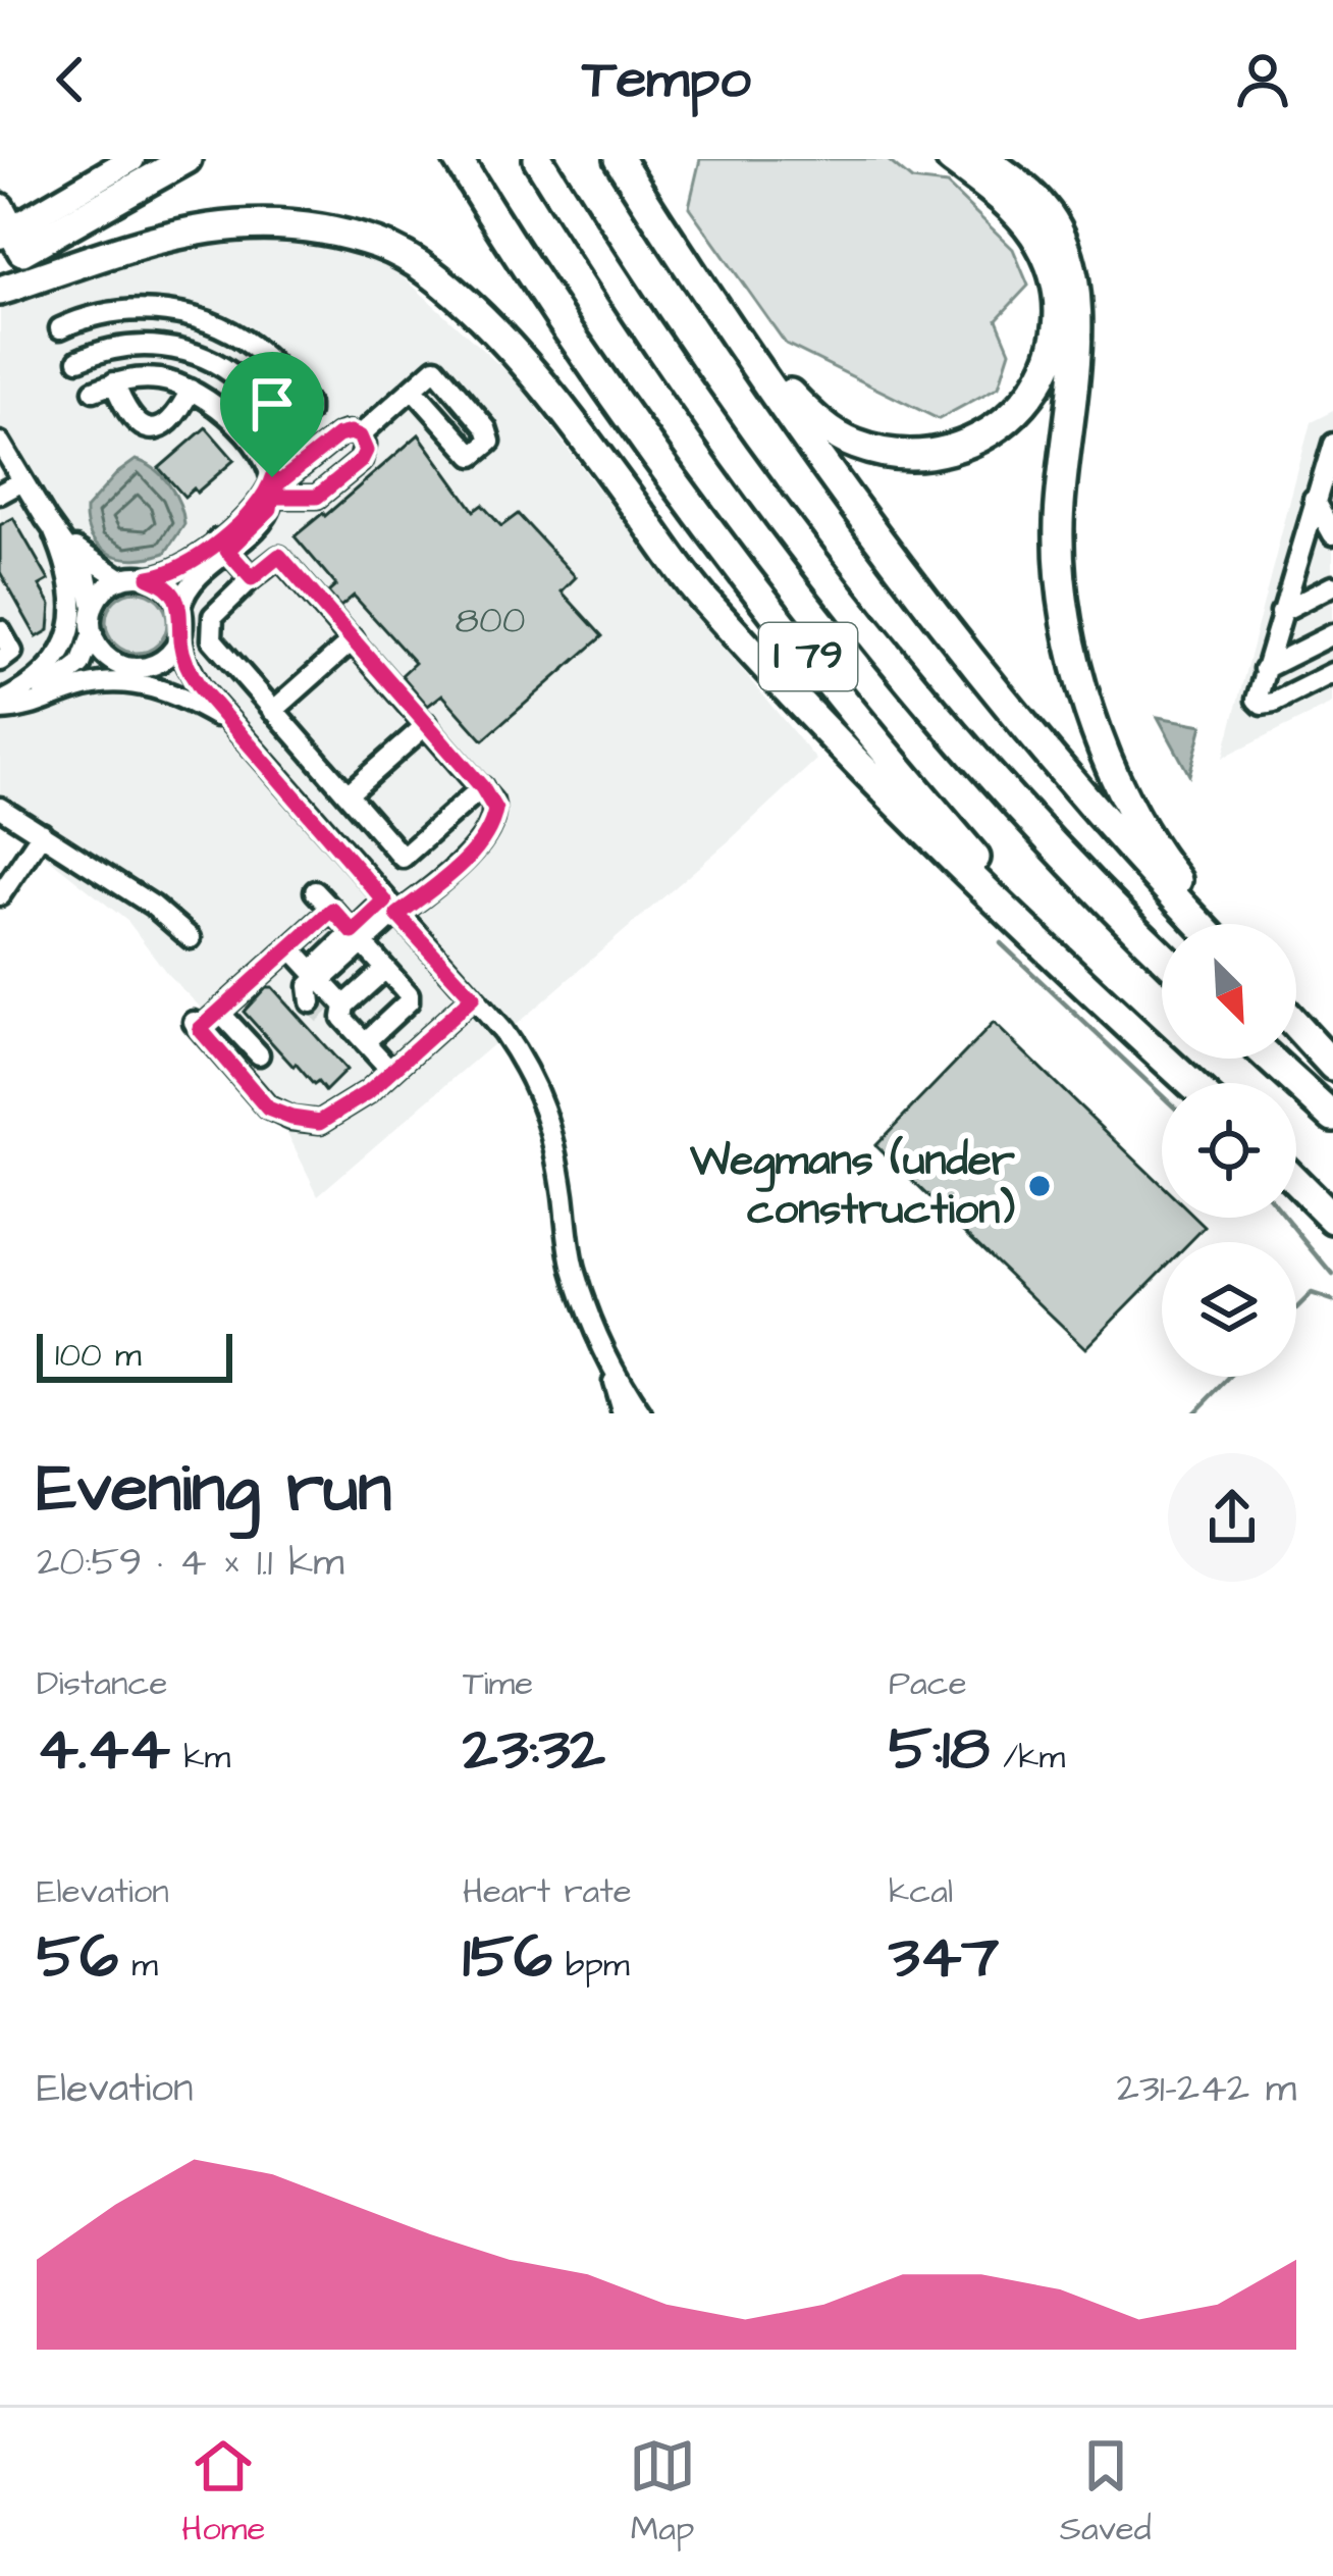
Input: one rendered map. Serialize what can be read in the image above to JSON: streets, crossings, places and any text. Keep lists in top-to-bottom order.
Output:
{
  "streets": {
    "highway": ["I 79"]
  },
  "places": ["Wegmans (under construction)"],
  "house_numbers": ["800"],
  "scale_bar": "100 m",
  "north": "bottom right",
  "page": {
    "header": "Tempo",
    "scale": "100 m",
    "heading": ["Evening run", "20:59 · 4 × 1.1 km"],
    "stats": [
      ["Distance", "4.44 km"],
      ["Time", "23:32"],
      ["Pace", "5:18 /km"],
      ["Elevation", "56 m"],
      ["Heart rate", "156 bpm"],
      ["kcal", "347"]
    ],
    "chart": ["Elevation", "231–242 m"],
    "tabs": ["Home", "Map", "Saved"]
  }
}
